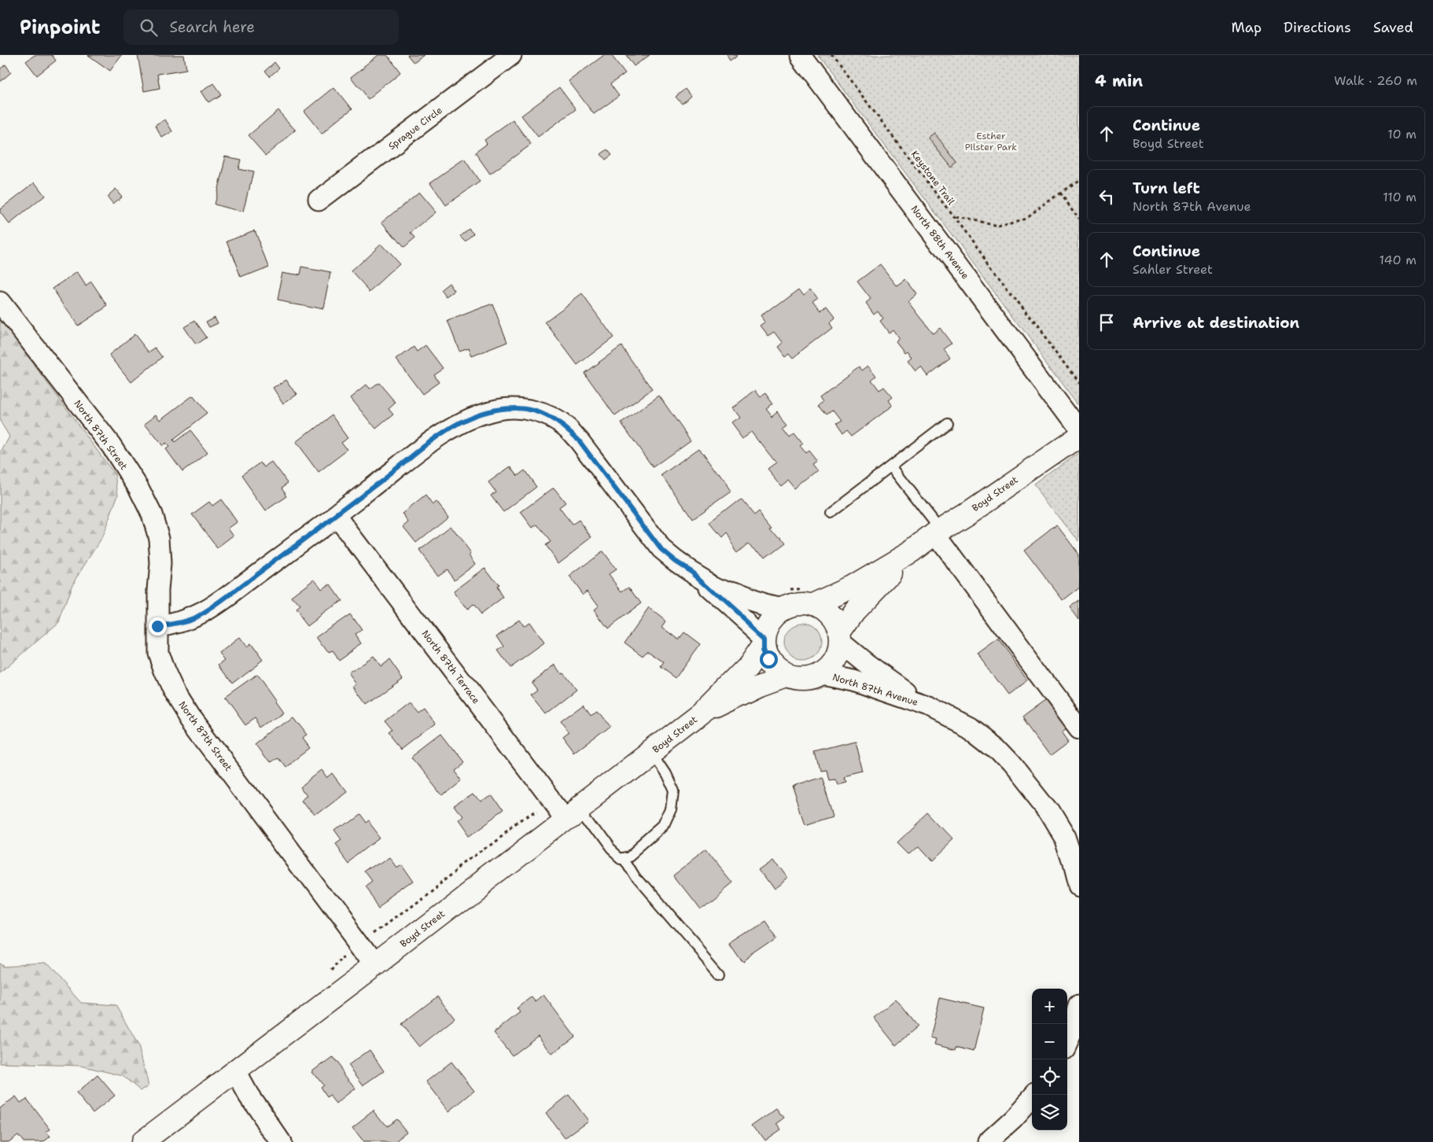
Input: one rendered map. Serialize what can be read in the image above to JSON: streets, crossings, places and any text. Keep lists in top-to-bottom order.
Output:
{
  "streets": {
    "street": [
      "Sprague Circle",
      "North 88th Avenue",
      "North 87th Street",
      "Boyd Street",
      "North 87th Terrace",
      "North 87th Avenue"
    ],
    "path": ["Keystone Trail"]
  },
  "crossings": [
    ["North 87th Street", "Boyd Street"],
    ["Boyd Street", "North 87th Terrace"],
    ["Boyd Street", "North 87th Avenue"]
  ],
  "parks": ["Esther Pilster Park"],
  "page": {
    "header": "Pinpoint",
    "search": "Search here",
    "nav": ["Map", "Directions", "Saved"],
    "heading": ["4 min", "Walk · 260 m"],
    "list": [
      ["Continue", "Boyd Street", "10 m"],
      ["Turn left", "North 87th Avenue", "110 m"],
      ["Continue", "Sahler Street", "140 m"],
      "Arrive at destination"
    ],
    "map_buttons": ["+", "−"]
  }
}
